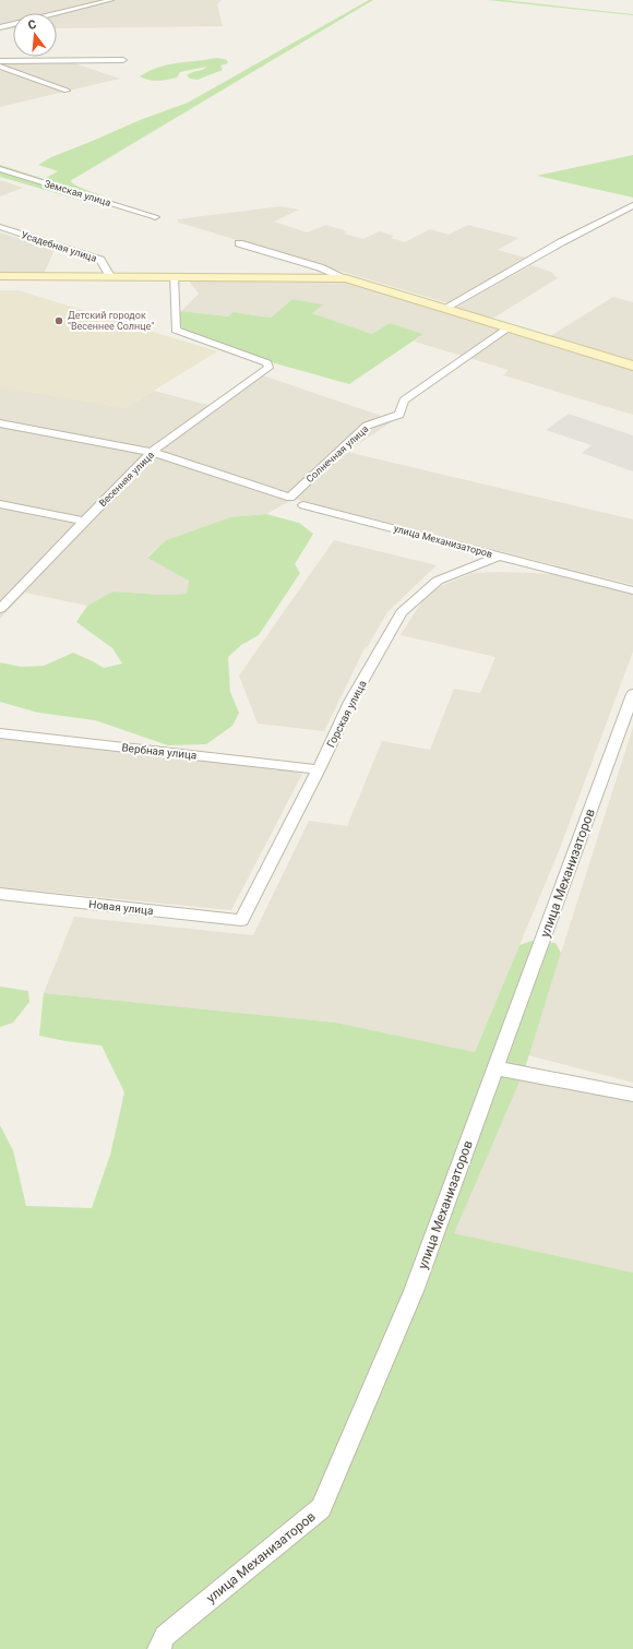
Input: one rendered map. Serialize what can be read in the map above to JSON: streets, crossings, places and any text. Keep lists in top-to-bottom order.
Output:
{
  "streets": {
    "street": [
      "Земская улица",
      "Усадебная улица",
      "Солнечная улица",
      "Весенняя улица",
      "улица Механизаторов",
      "Горская улица",
      "Вербная улица",
      "Новая улица"
    ]
  },
  "crossings": [
    ["Солнечная улица", "Весенняя улица"],
    ["улица Механизаторов", "Горская улица"],
    ["Горская улица", "Вербная улица"],
    ["Горская улица", "Новая улица"]
  ],
  "places": ["Детский городок \"Весеннее Солнце\""],
  "north": "top"
}
